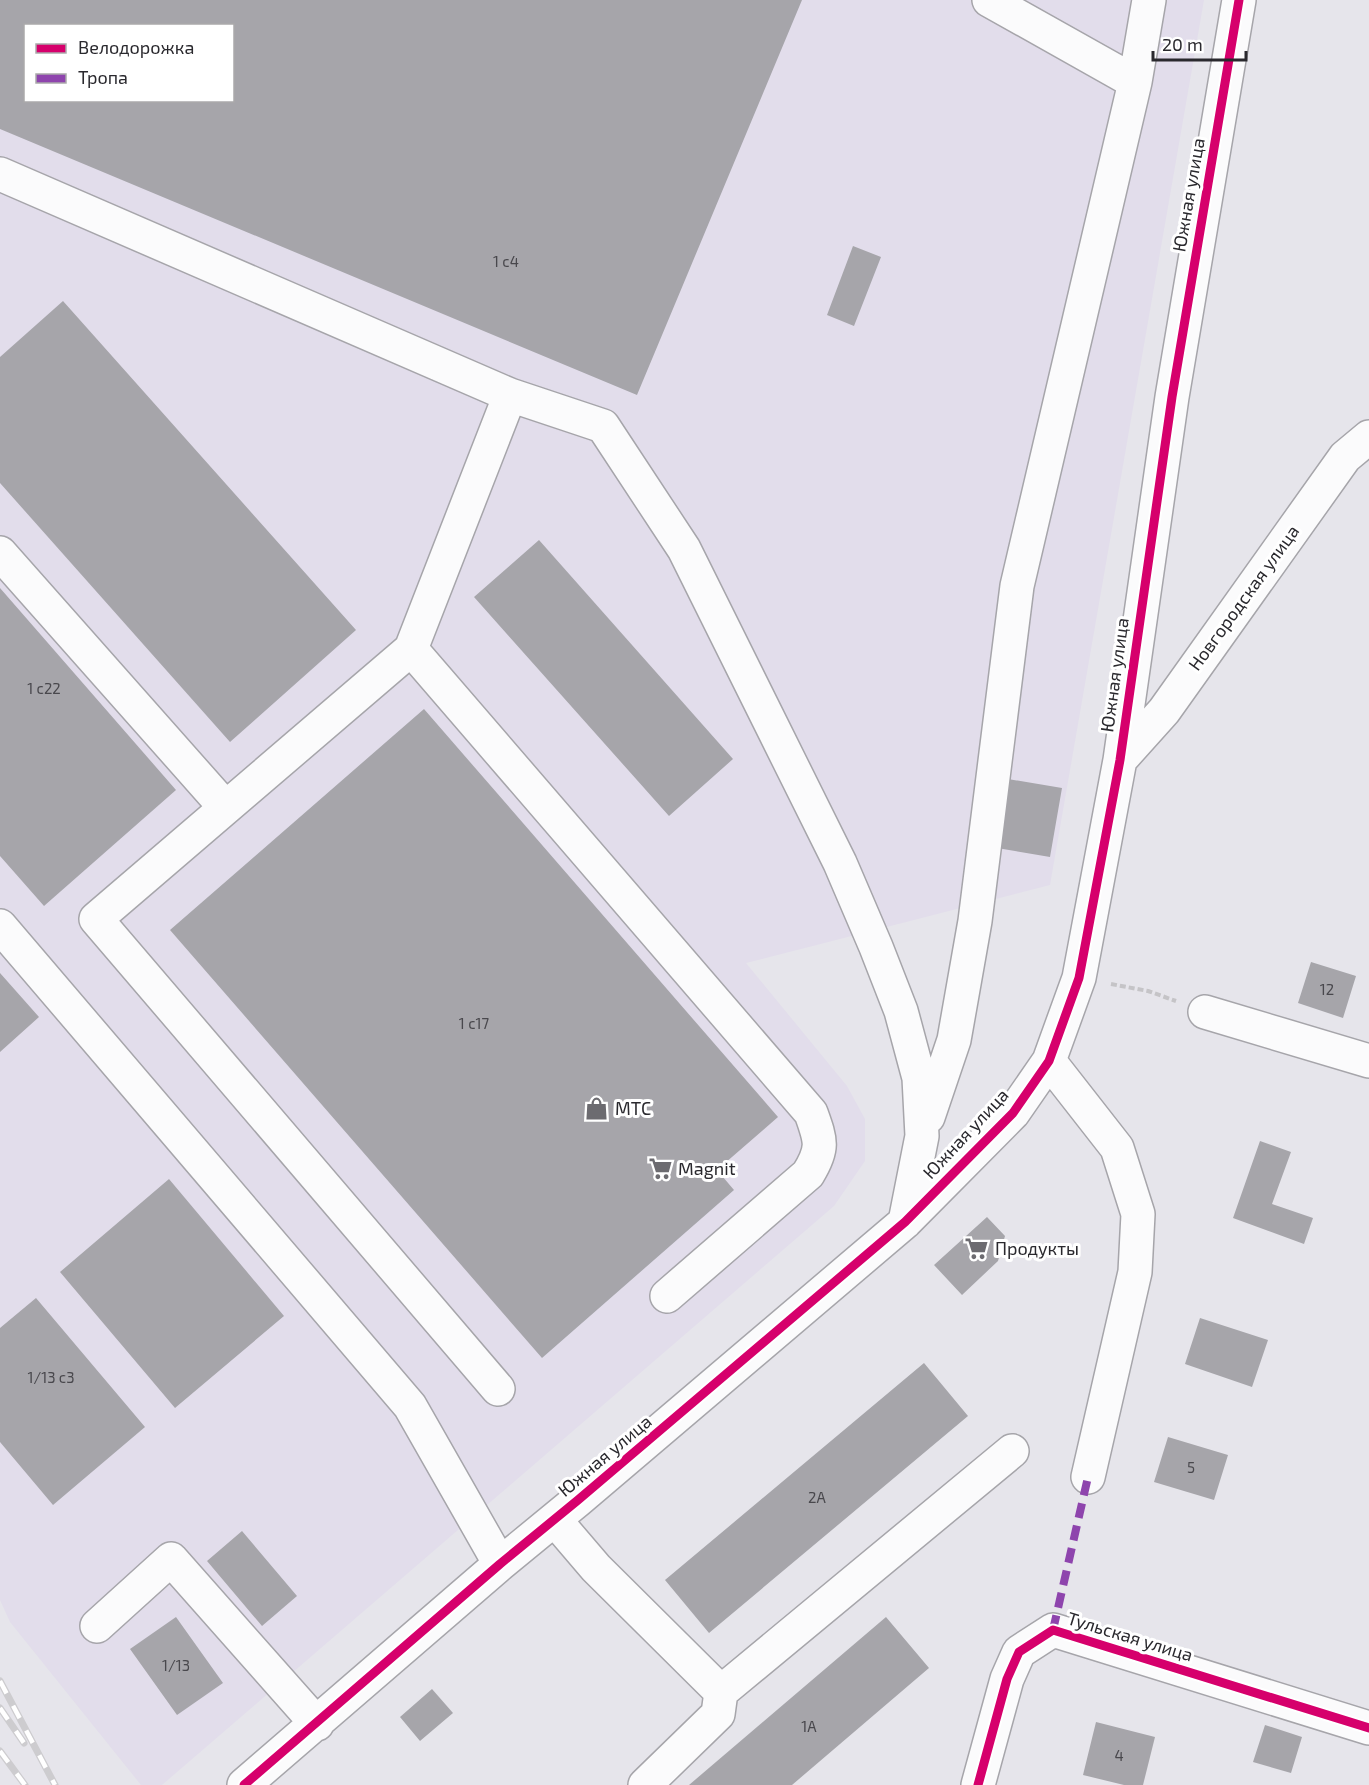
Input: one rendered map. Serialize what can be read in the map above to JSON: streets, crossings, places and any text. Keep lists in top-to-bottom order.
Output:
{
  "streets": {
    "street": ["Южная улица", "Новгородская улица", "Тульская улица"]
  },
  "crossings": [
    ["Южная улица", "Новгородская улица"]
  ],
  "places": {
    "shop": ["МТС"],
    "supermarket": ["Magnit", "Продукты"]
  },
  "house_numbers": [
    "1 с4",
    "1 с22",
    "12",
    "1 с17",
    "1/13 с3",
    "5",
    "2А",
    "1/13",
    "1А",
    "4"
  ],
  "legend": ["Велодорожка", "Тропа"],
  "scale_bar": "20 m"
}
